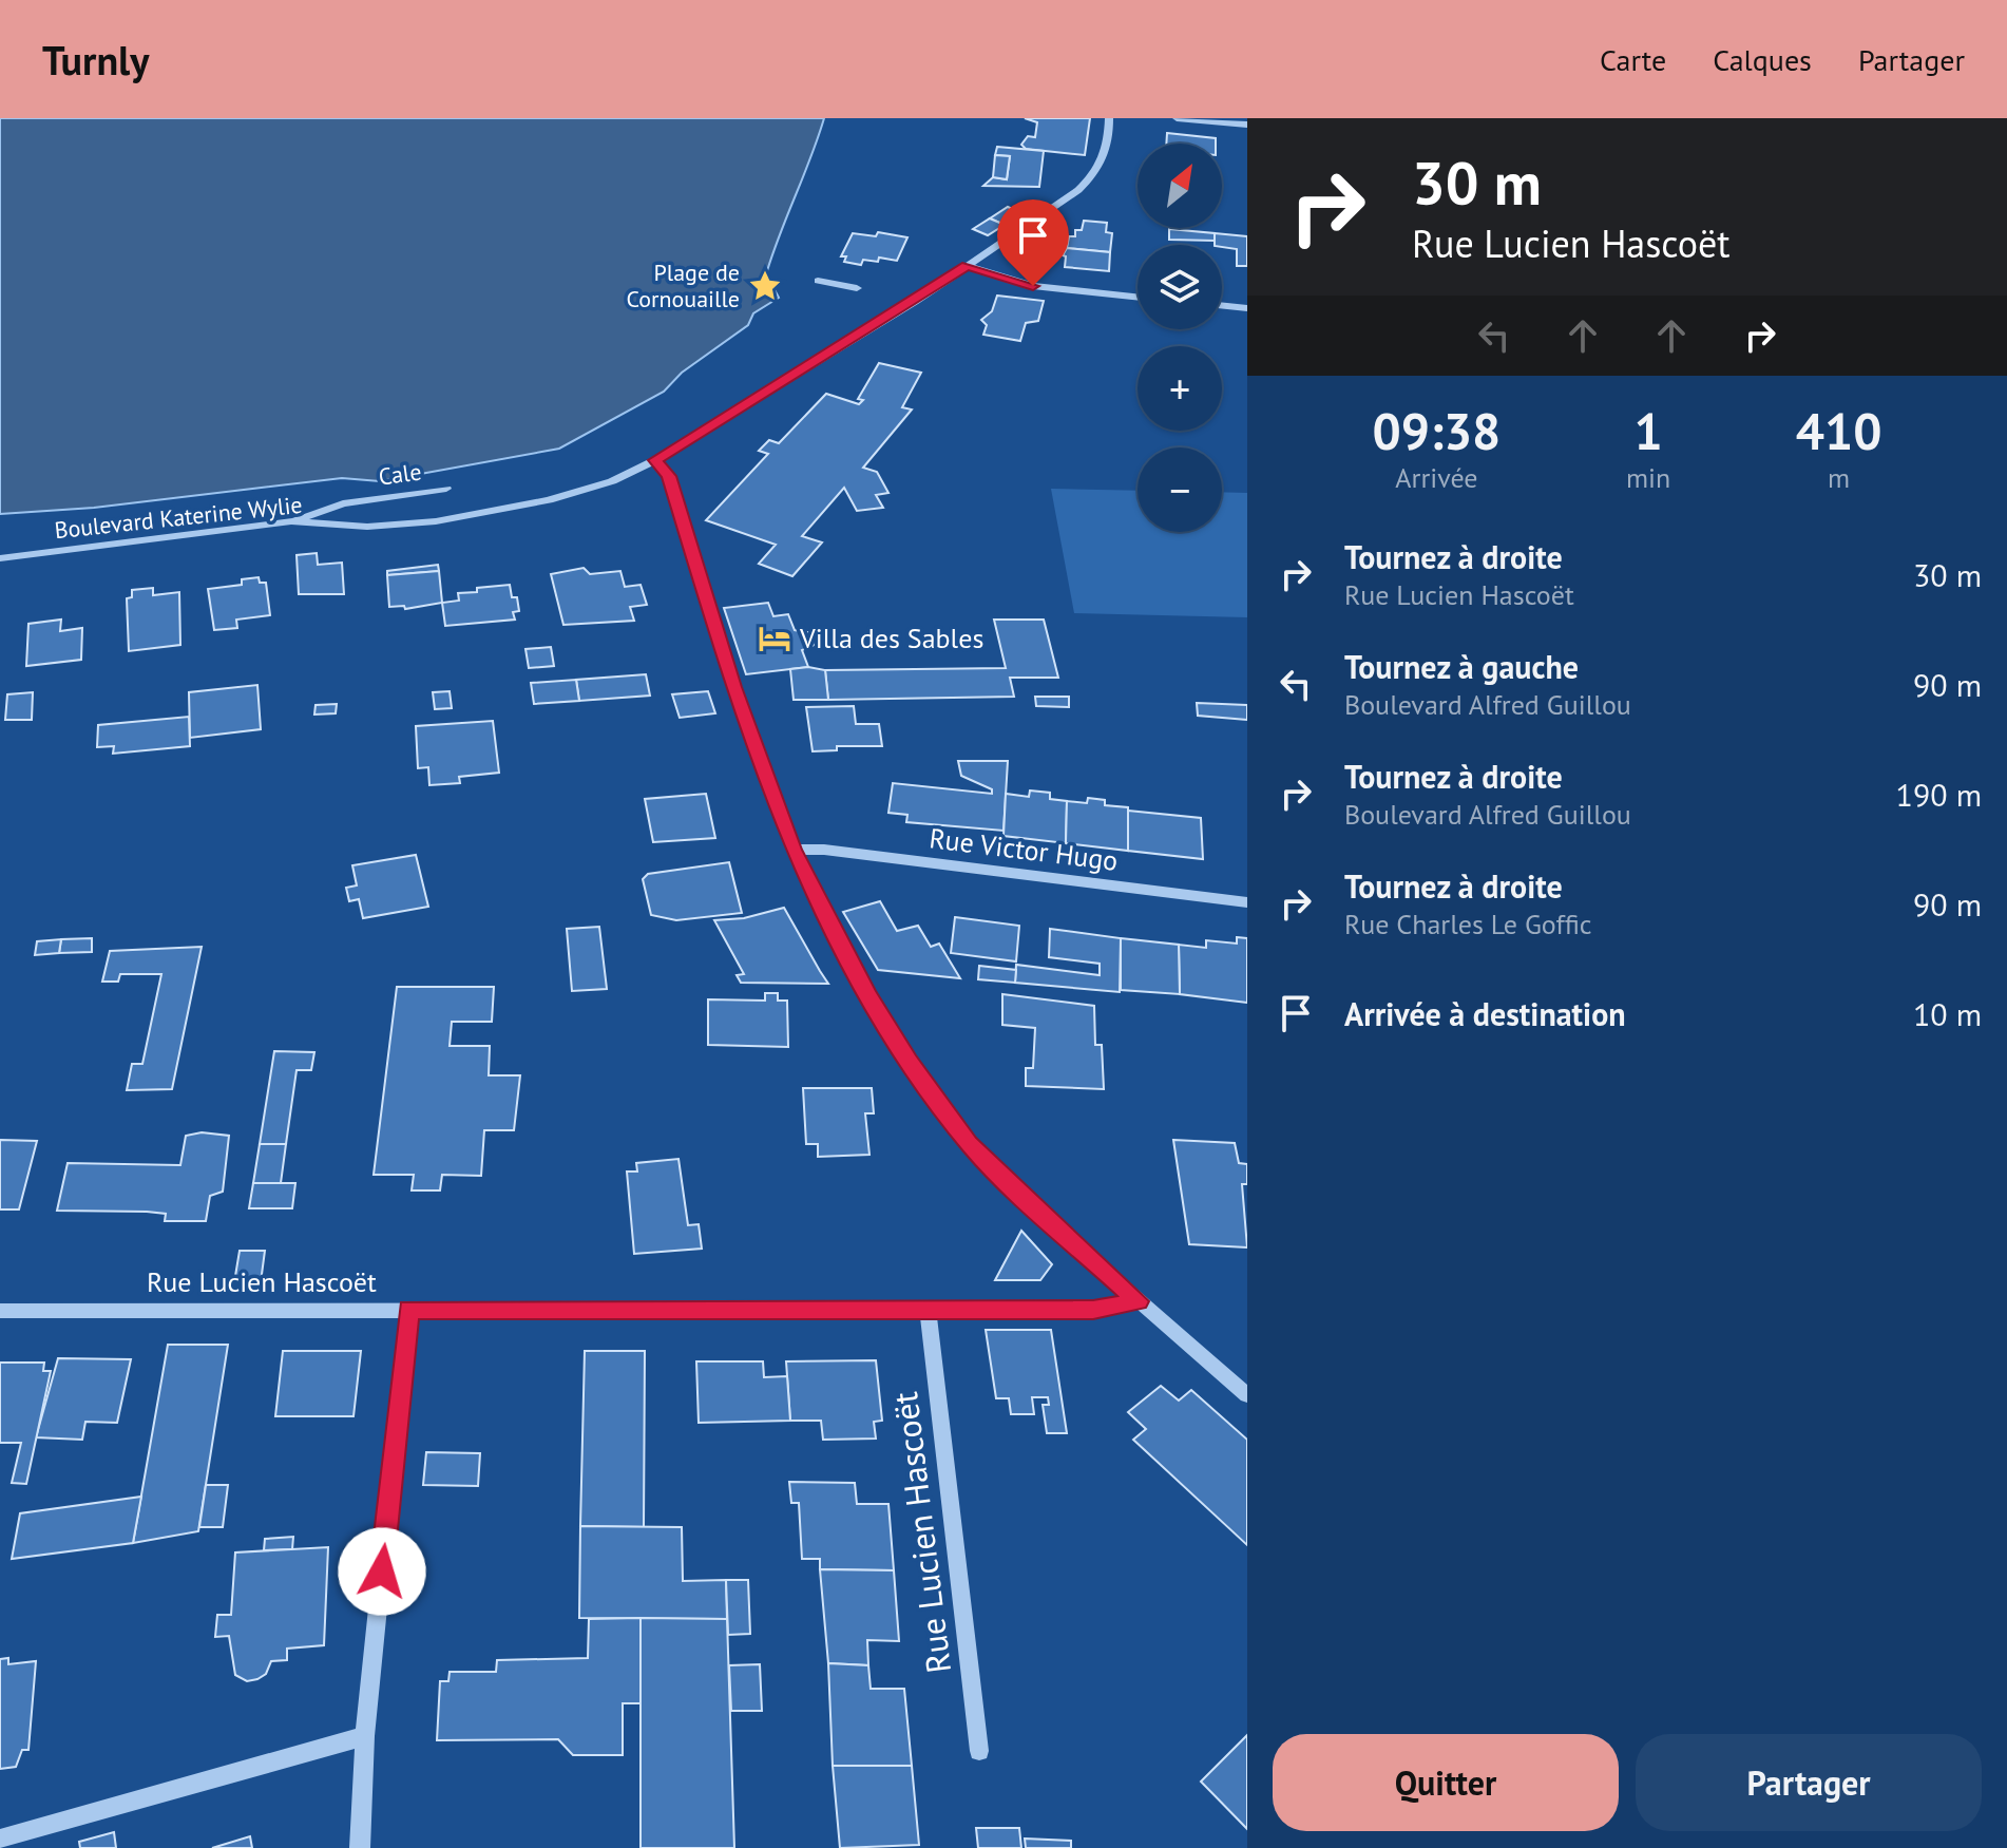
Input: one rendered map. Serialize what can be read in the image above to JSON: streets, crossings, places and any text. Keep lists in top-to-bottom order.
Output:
{
  "streets": {
    "street": [
      "Cale",
      "Boulevard Katerine Wylie",
      "Rue Victor Hugo",
      "Rue Lucien Hascoët"
    ]
  },
  "crossings": [
    ["Cale", "Boulevard Katerine Wylie"]
  ],
  "places": {
    "place": ["Plage de Cornouaille"],
    "hotel": ["Villa des Sables"]
  },
  "north": "top right",
  "page": {
    "header": "Turnly",
    "nav": ["Carte", "Calques", "Partager"],
    "turn": ["30 m", "Rue Lucien Hascoët"],
    "map_buttons": ["+", "−"],
    "eta": [
      "09:38",
      "Arrivée",
      "1",
      "min",
      "410",
      "m"
    ],
    "list": [
      {
        "name": "Tournez à droite",
        "note": "Rue Lucien Hascoët",
        "value": "30 m"
      },
      {
        "name": "Tournez à gauche",
        "note": "Boulevard Alfred Guillou",
        "value": "90 m"
      },
      {
        "name": "Tournez à droite",
        "note": "Boulevard Alfred Guillou",
        "value": "190 m"
      },
      {
        "name": "Tournez à droite",
        "note": "Rue Charles Le Goffic",
        "value": "90 m"
      },
      {
        "name": "Arrivée à destination",
        "value": "10 m"
      }
    ],
    "buttons": ["Quitter", "Partager"]
  }
}
